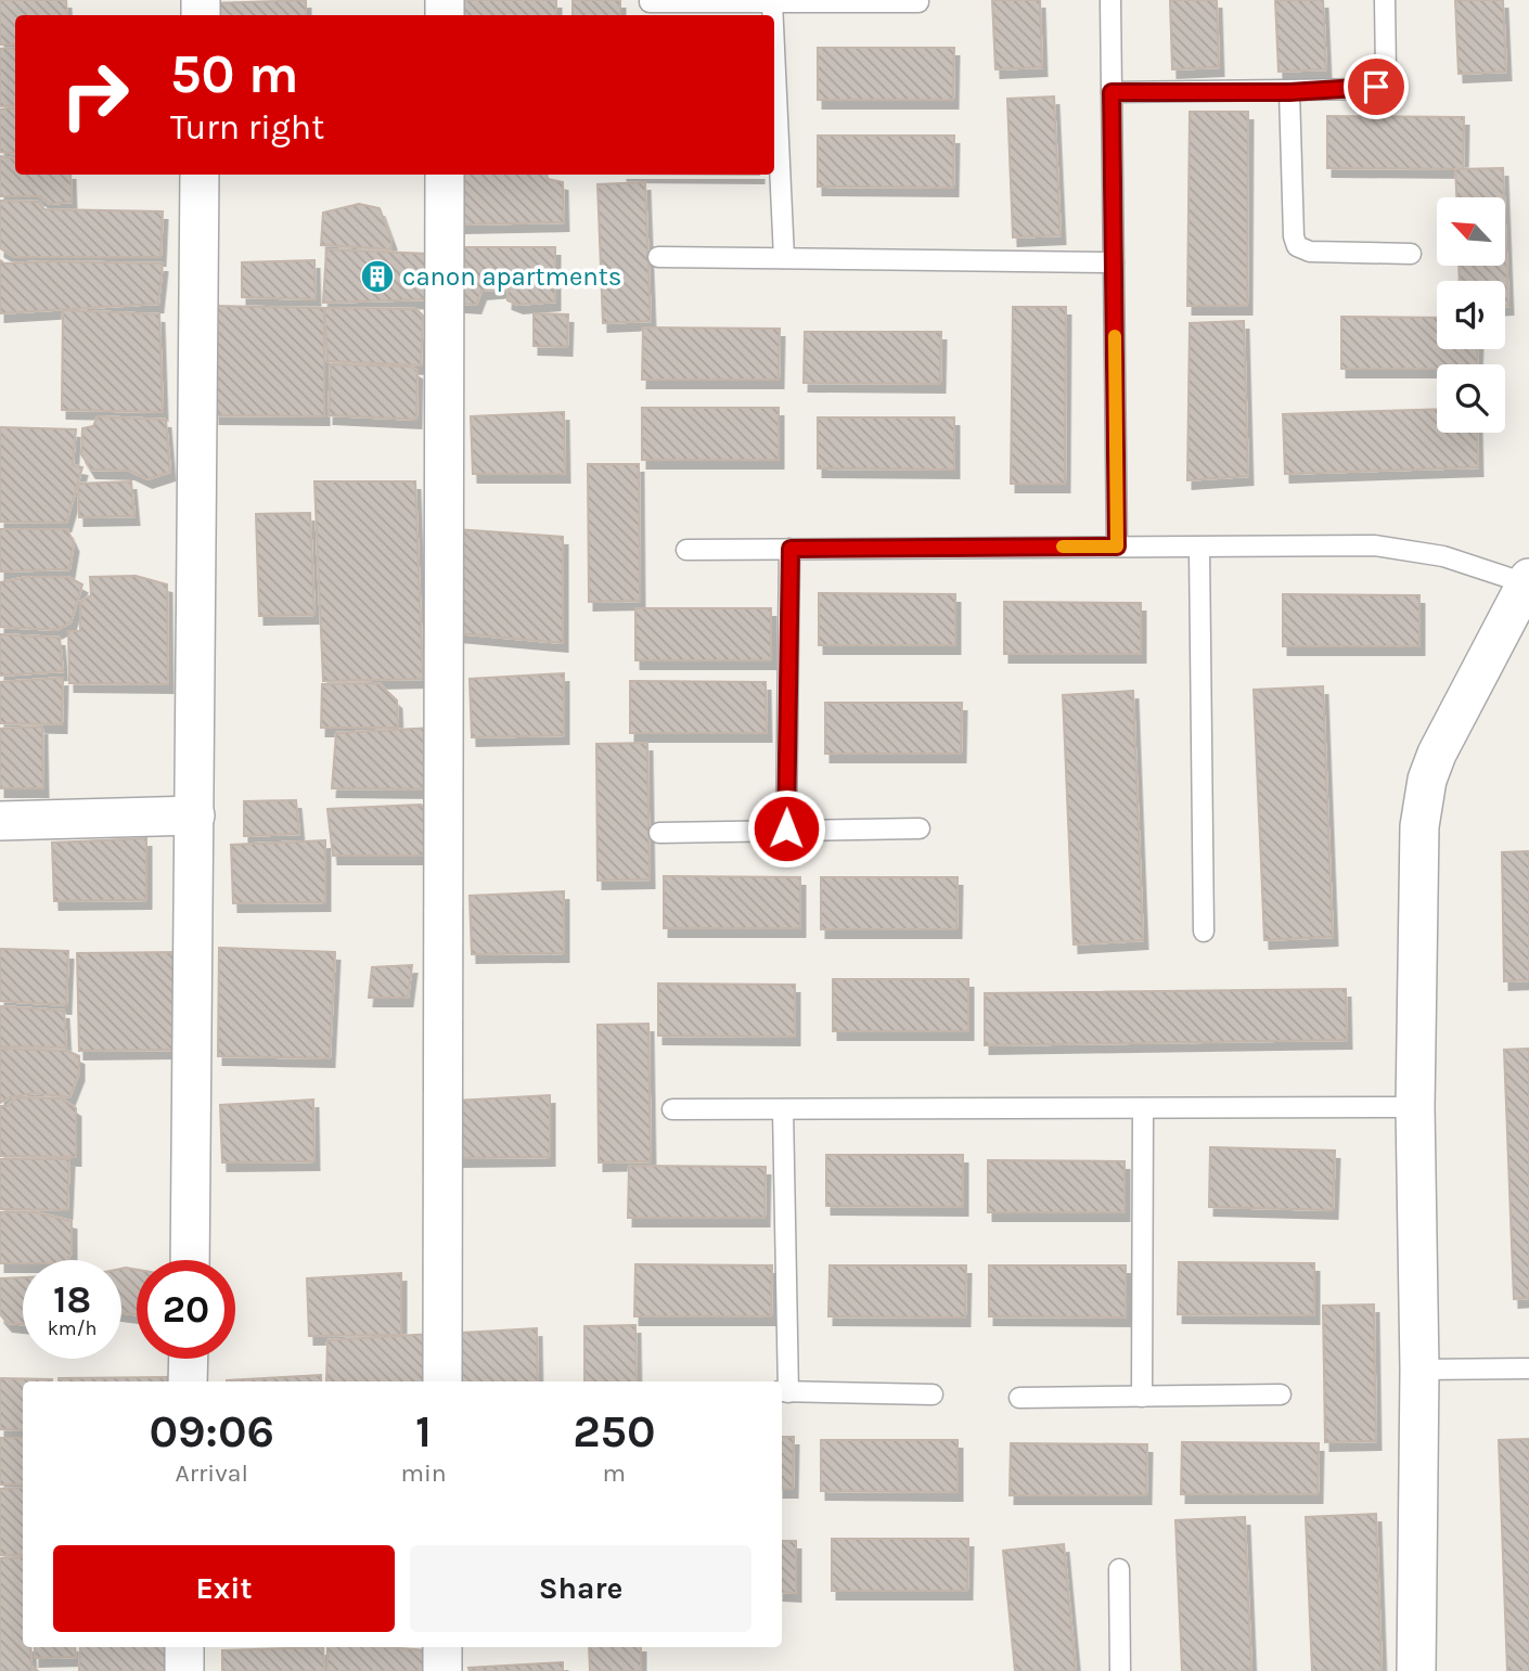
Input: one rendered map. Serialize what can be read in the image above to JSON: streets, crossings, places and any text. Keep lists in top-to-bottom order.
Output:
{
  "places": {
    "building": ["canon apartments"]
  },
  "north": "top left",
  "page": {
    "turn": ["50 m", "Turn right"],
    "speed": "18 km/h",
    "limit": "20",
    "eta": [
      "09:06",
      "Arrival",
      "1",
      "min",
      "250",
      "m"
    ],
    "buttons": ["Exit", "Share"]
  }
}
